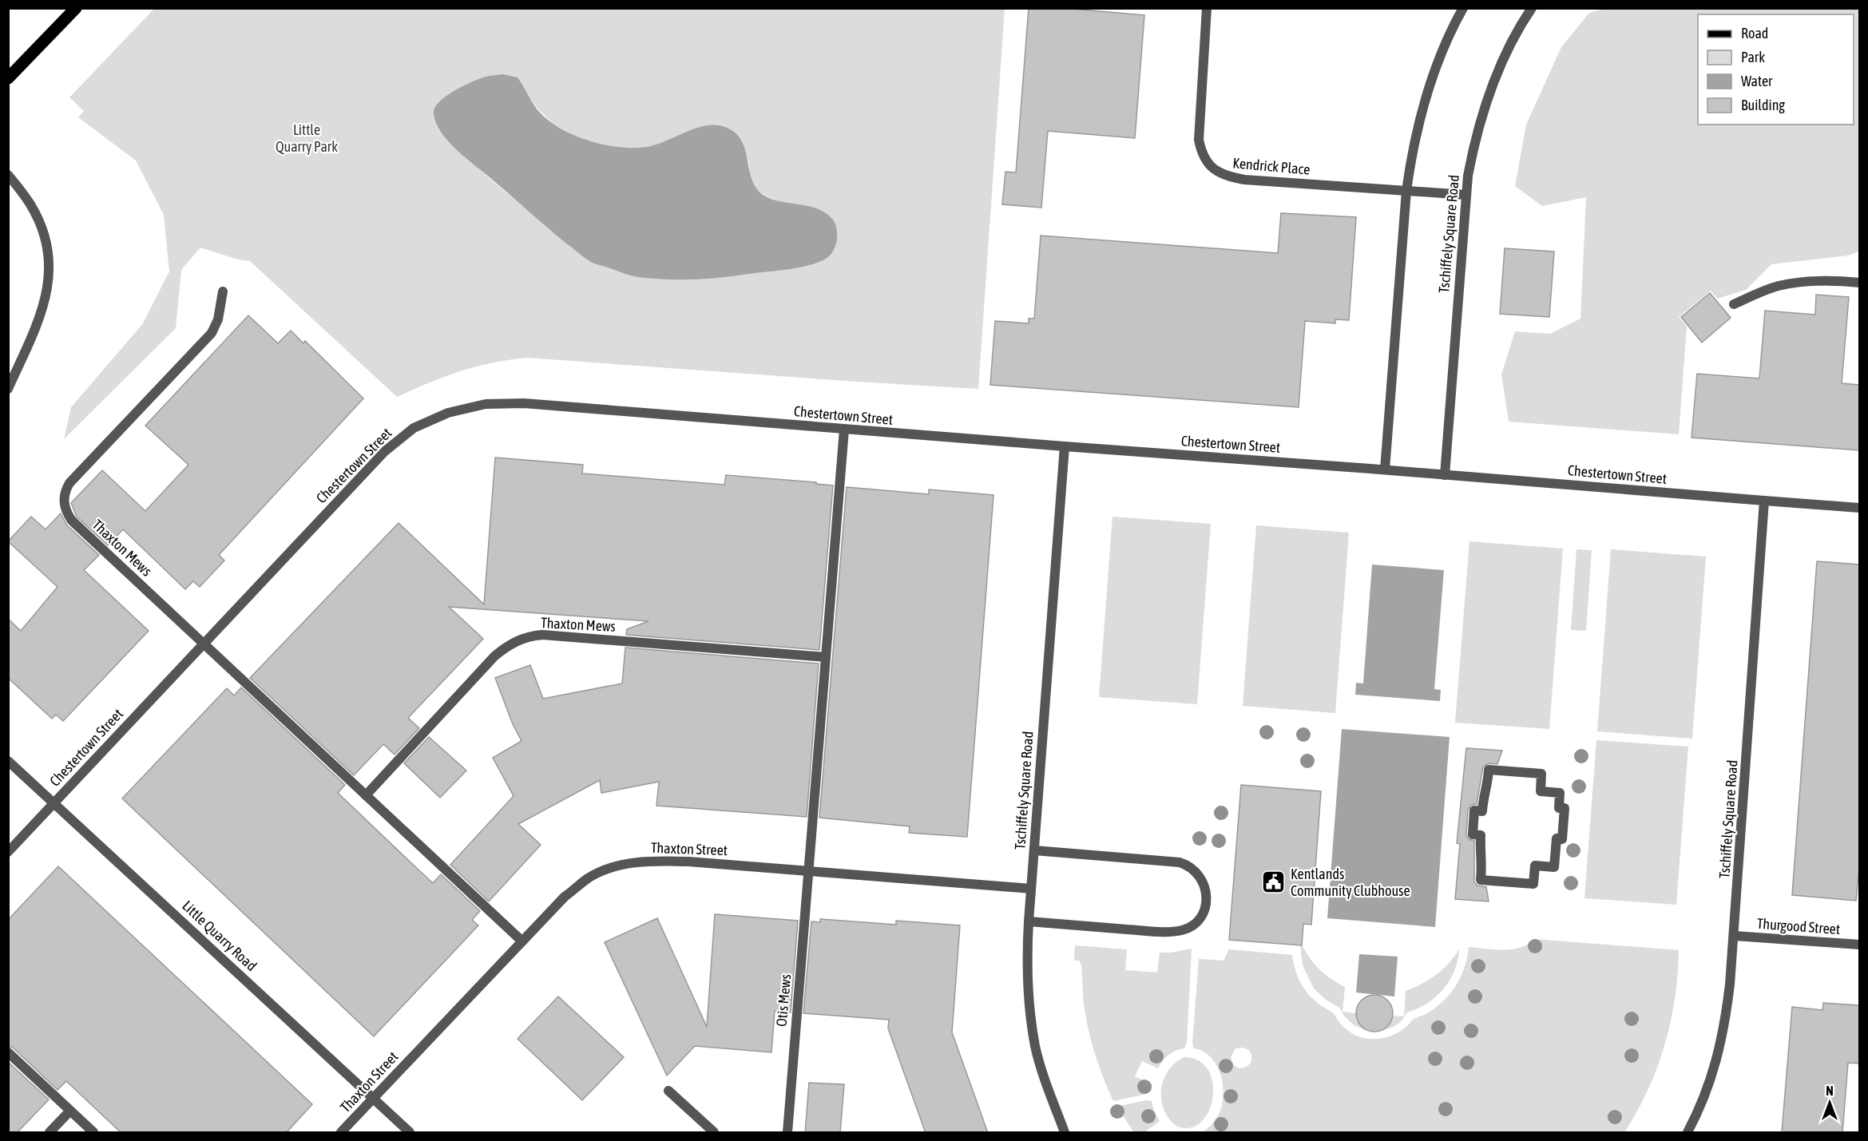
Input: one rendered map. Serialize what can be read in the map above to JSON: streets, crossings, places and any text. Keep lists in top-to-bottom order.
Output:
{
  "streets": {
    "street": [
      "Kendrick Place",
      "Tschiffely Square Road",
      "Chestertown Street",
      "Thaxton Mews",
      "Thaxton Street",
      "Thurgood Street",
      "Little Quarry Road",
      "Otis Mews"
    ]
  },
  "crossings": [
    ["Kendrick Place", "Tschiffely Square Road"],
    ["Tschiffely Square Road", "Chestertown Street"],
    ["Tschiffely Square Road", "Thaxton Street"],
    ["Tschiffely Square Road", "Thurgood Street"],
    ["Chestertown Street", "Thaxton Mews"],
    ["Chestertown Street", "Little Quarry Road"],
    ["Thaxton Mews", "Thaxton Street"],
    ["Thaxton Street", "Little Quarry Road"],
    ["Thaxton Street", "Otis Mews"]
  ],
  "parks": ["Little Quarry Park"],
  "places": {
    "public building": ["Kentlands Community Clubhouse"]
  },
  "legend": [
    "Road",
    "Park",
    "Water",
    "Building"
  ],
  "north": "top"
}
